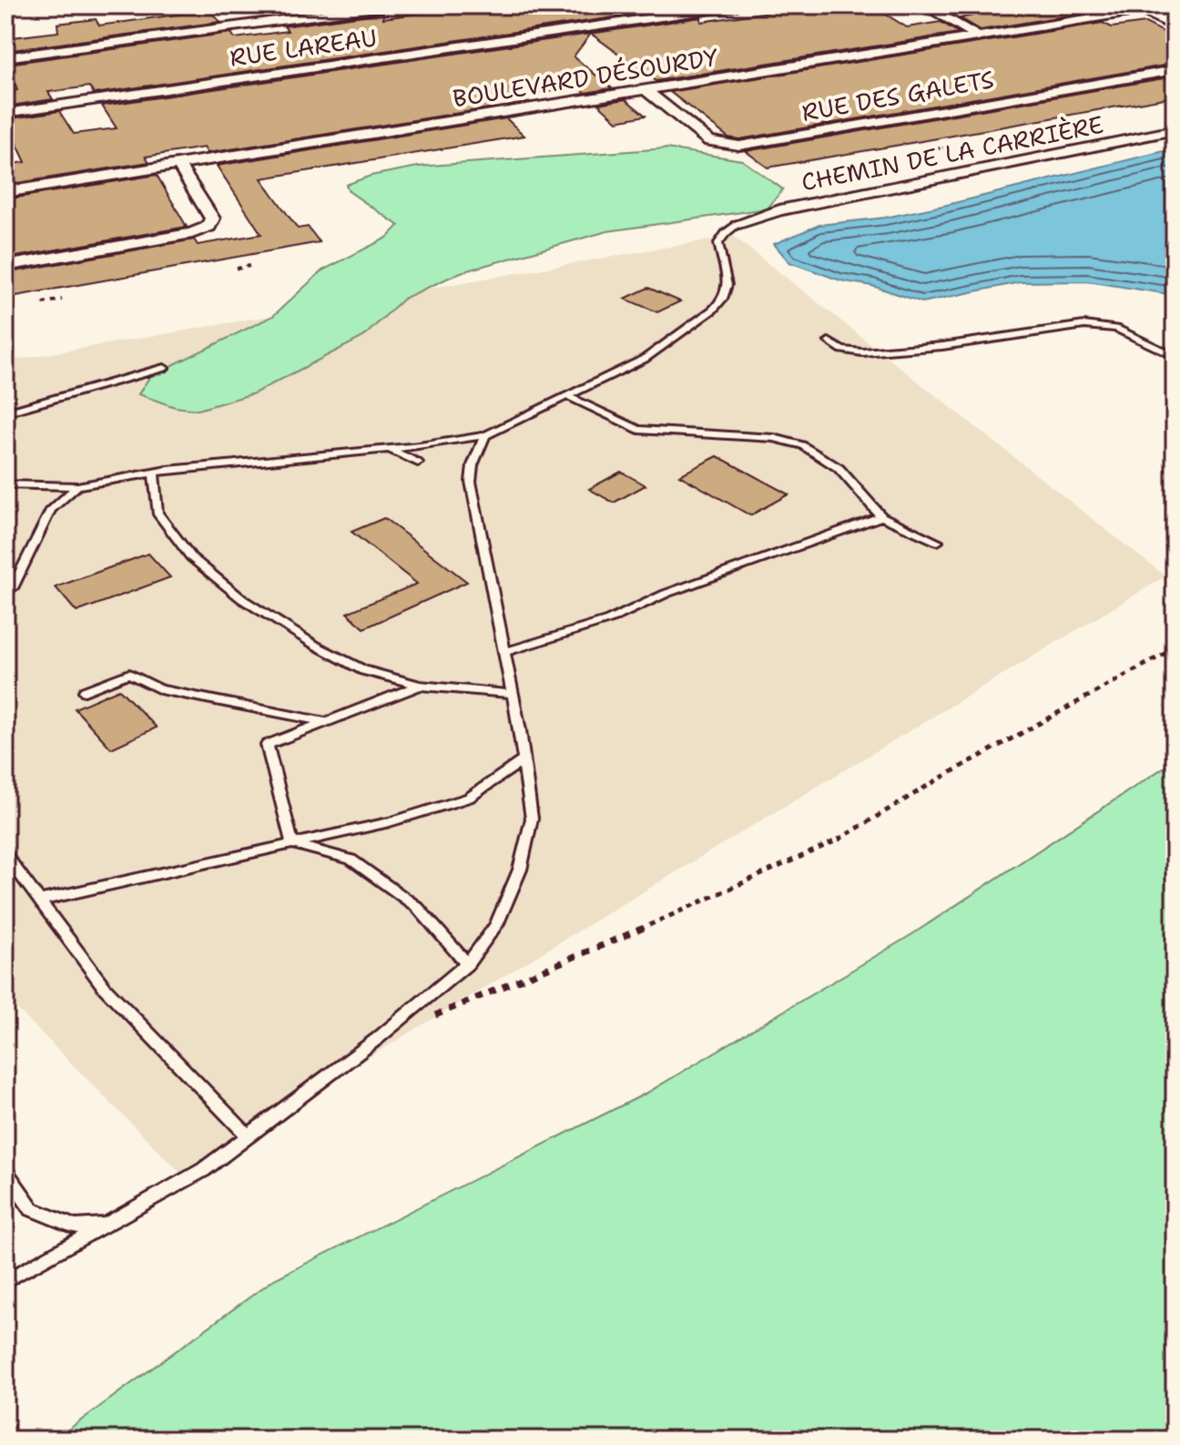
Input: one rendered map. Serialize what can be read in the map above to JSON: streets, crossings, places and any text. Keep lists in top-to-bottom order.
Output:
{
  "streets": {
    "street": [
      "RUE LAREAU",
      "BOULEVARD DÉSOURDY",
      "RUE DES GALETS",
      "CHEMIN DE LA CARRIÈRE"
    ]
  },
  "crossings": [
    ["BOULEVARD DÉSOURDY", "RUE DES GALETS"]
  ]
}
